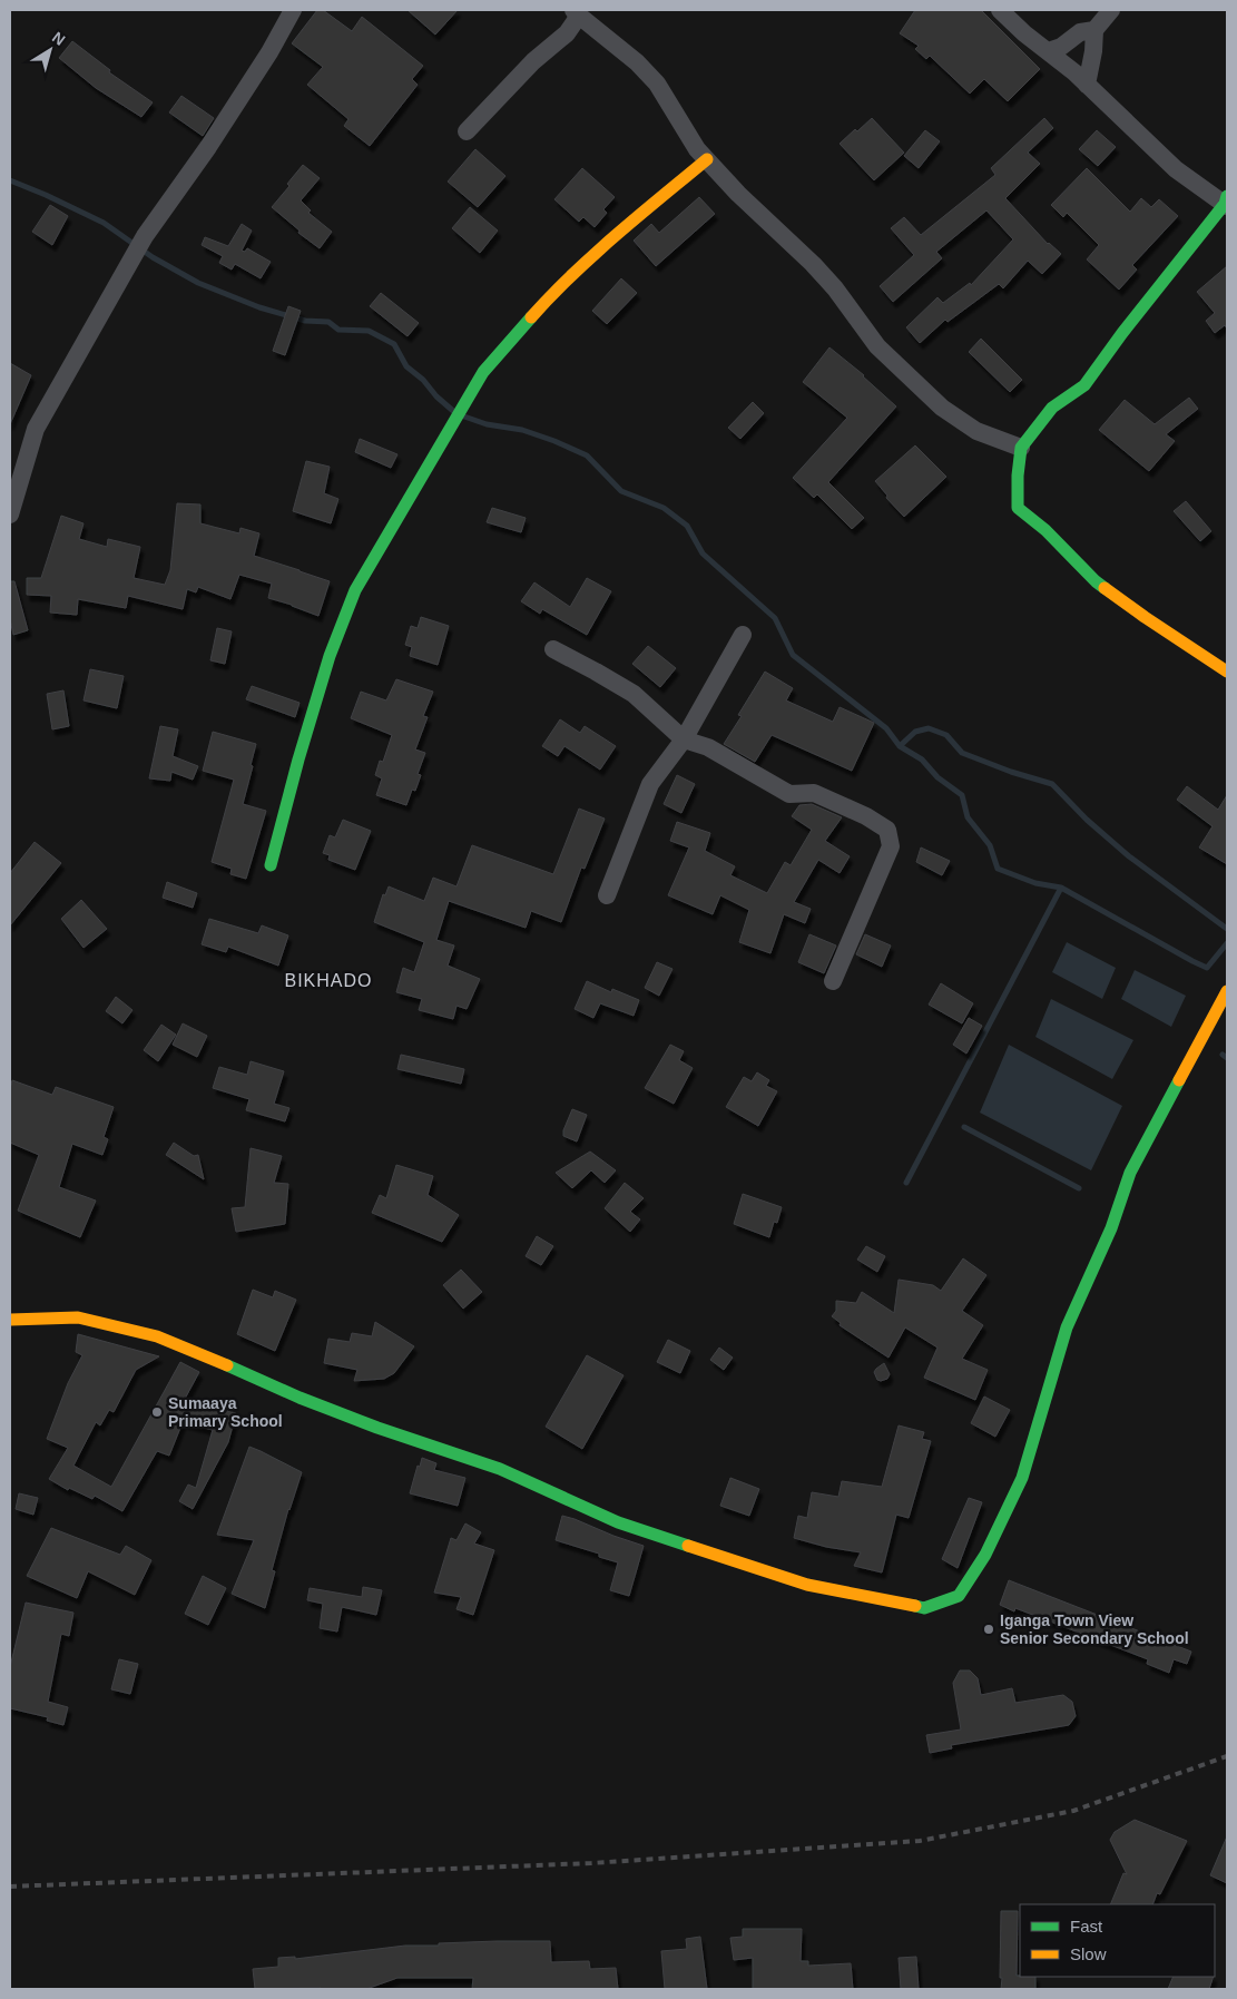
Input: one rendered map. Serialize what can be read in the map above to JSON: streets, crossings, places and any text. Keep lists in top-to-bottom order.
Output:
{
  "districts": ["BIKHADO"],
  "places": ["Sumaaya Primary School", "Iganga Town View Senior Secondary School"],
  "legend": ["Fast", "Slow"],
  "north": "top right"
}
